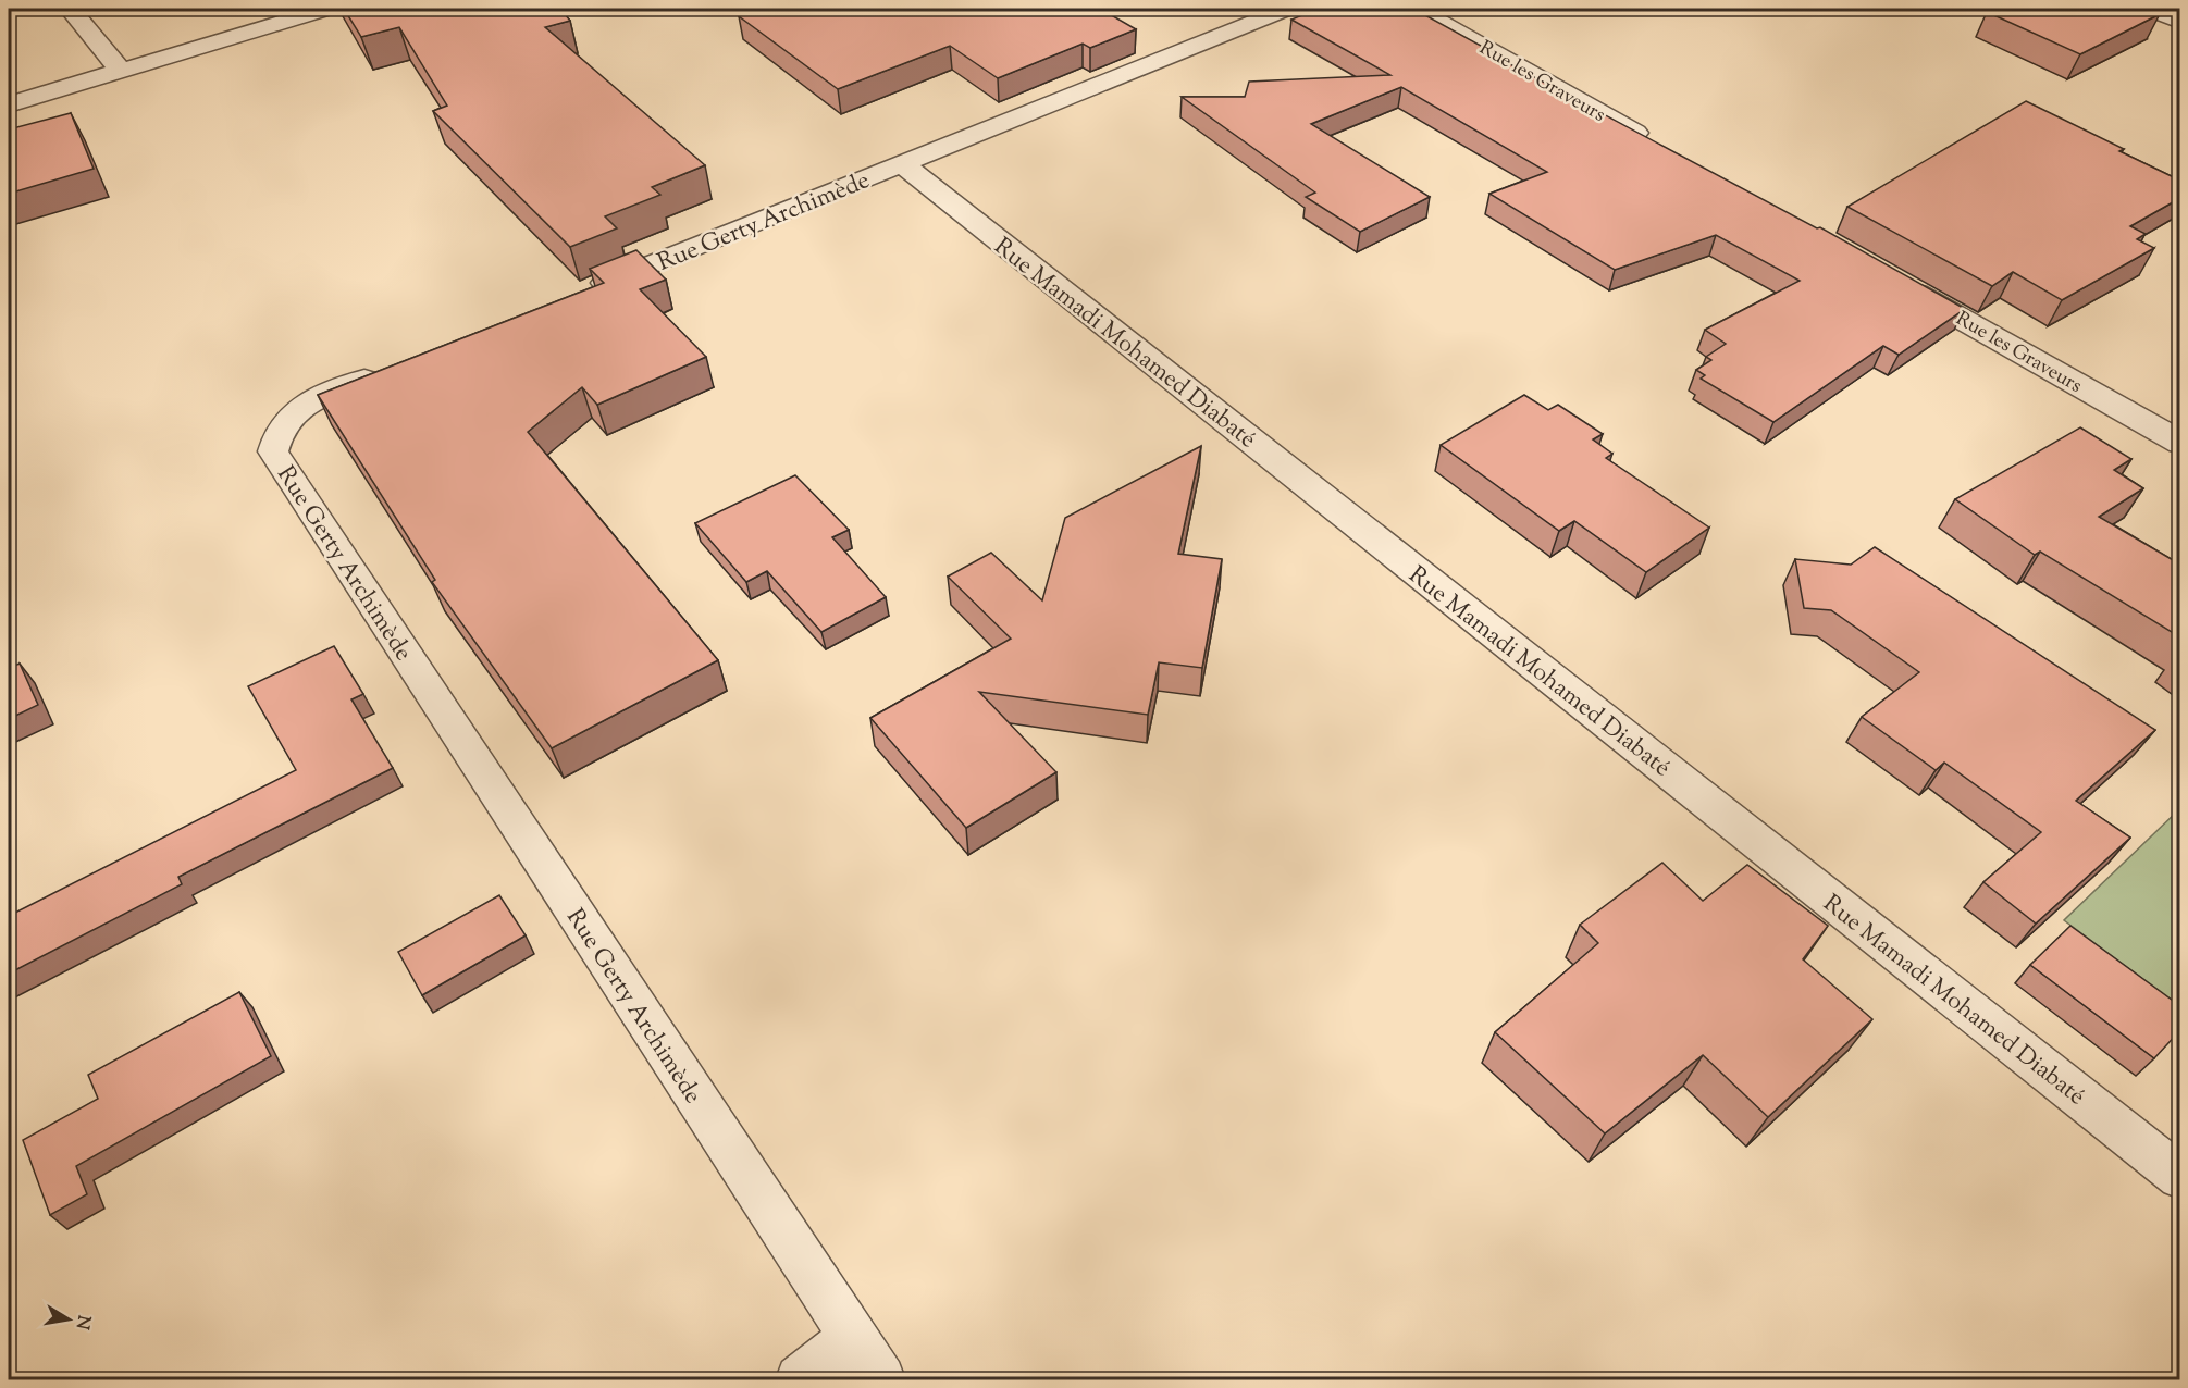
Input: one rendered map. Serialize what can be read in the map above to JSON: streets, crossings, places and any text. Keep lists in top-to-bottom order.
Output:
{
  "streets": {
    "street": ["Rue les Graveurs", "Rue Gerty Archimède", "Rue Mamadi Mohamed Diabaté"]
  },
  "crossings": [
    ["Rue Gerty Archimède", "Rue Mamadi Mohamed Diabaté"]
  ],
  "north": "right"
}
